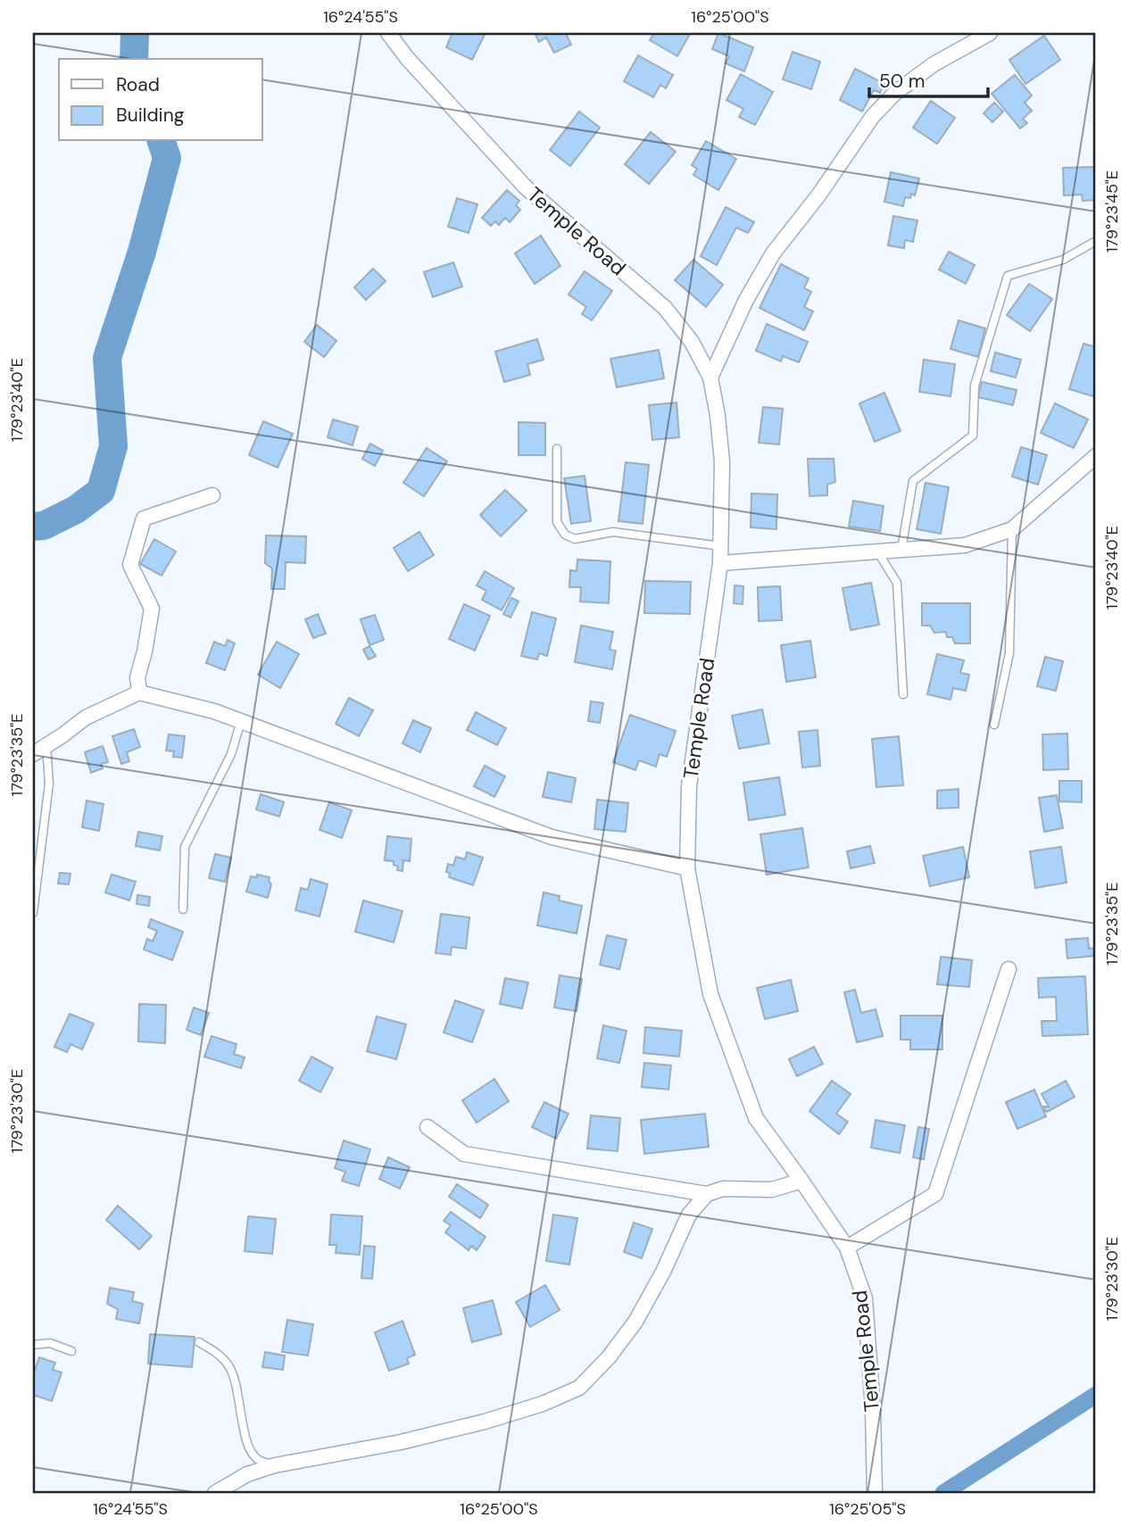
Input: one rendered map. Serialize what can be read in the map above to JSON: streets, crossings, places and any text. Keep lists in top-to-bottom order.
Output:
{
  "streets": {
    "street": ["Temple Road"]
  },
  "legend": ["Road", "Building"],
  "scale_bar": "50 m",
  "coordinates": [
    "16°24'55\"S",
    "16°25'00\"S",
    "179°23'45\"E",
    "179°23'40\"E",
    "179°23'35\"E",
    "179°23'30\"E",
    "16°25'05\"S"
  ]
}
